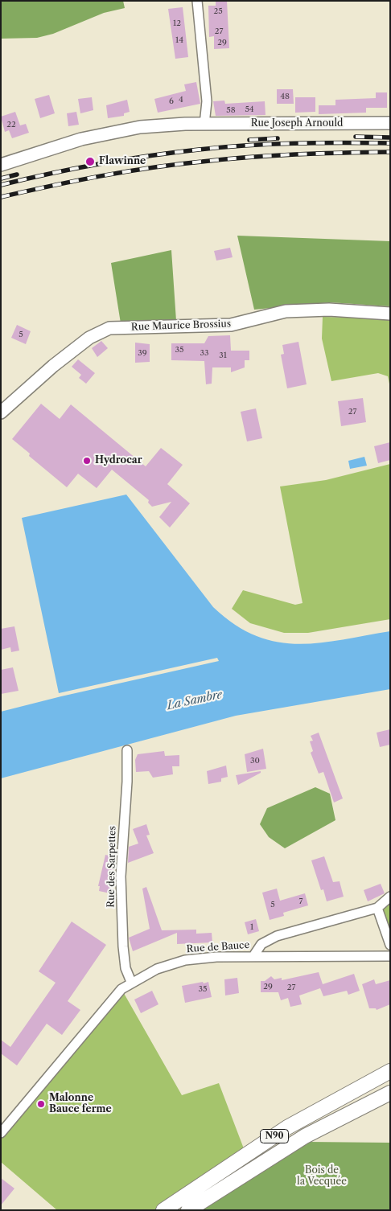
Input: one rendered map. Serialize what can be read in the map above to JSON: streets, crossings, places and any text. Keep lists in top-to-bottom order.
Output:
{
  "streets": {
    "main road": ["N90"],
    "street": [
      "Rue Joseph Arnould",
      "Rue Maurice Brossius",
      "Rue des Sarpettes",
      "Rue de Bauce"
    ]
  },
  "crossings": [
    ["Rue des Sarpettes", "Rue de Bauce"]
  ],
  "water": ["La Sambre"],
  "parks": ["Bois de la Vecquée"],
  "places": ["Flawinne", "Hydrocar", "Malonne Bauce ferme"],
  "house_numbers": [
    "25",
    "12",
    "27",
    "14",
    "29",
    "48",
    "4",
    "6",
    "54",
    "58",
    "22",
    "5",
    "35",
    "39",
    "33",
    "31",
    "27",
    "30",
    "7",
    "5",
    "1",
    "29",
    "27",
    "35"
  ]
}
